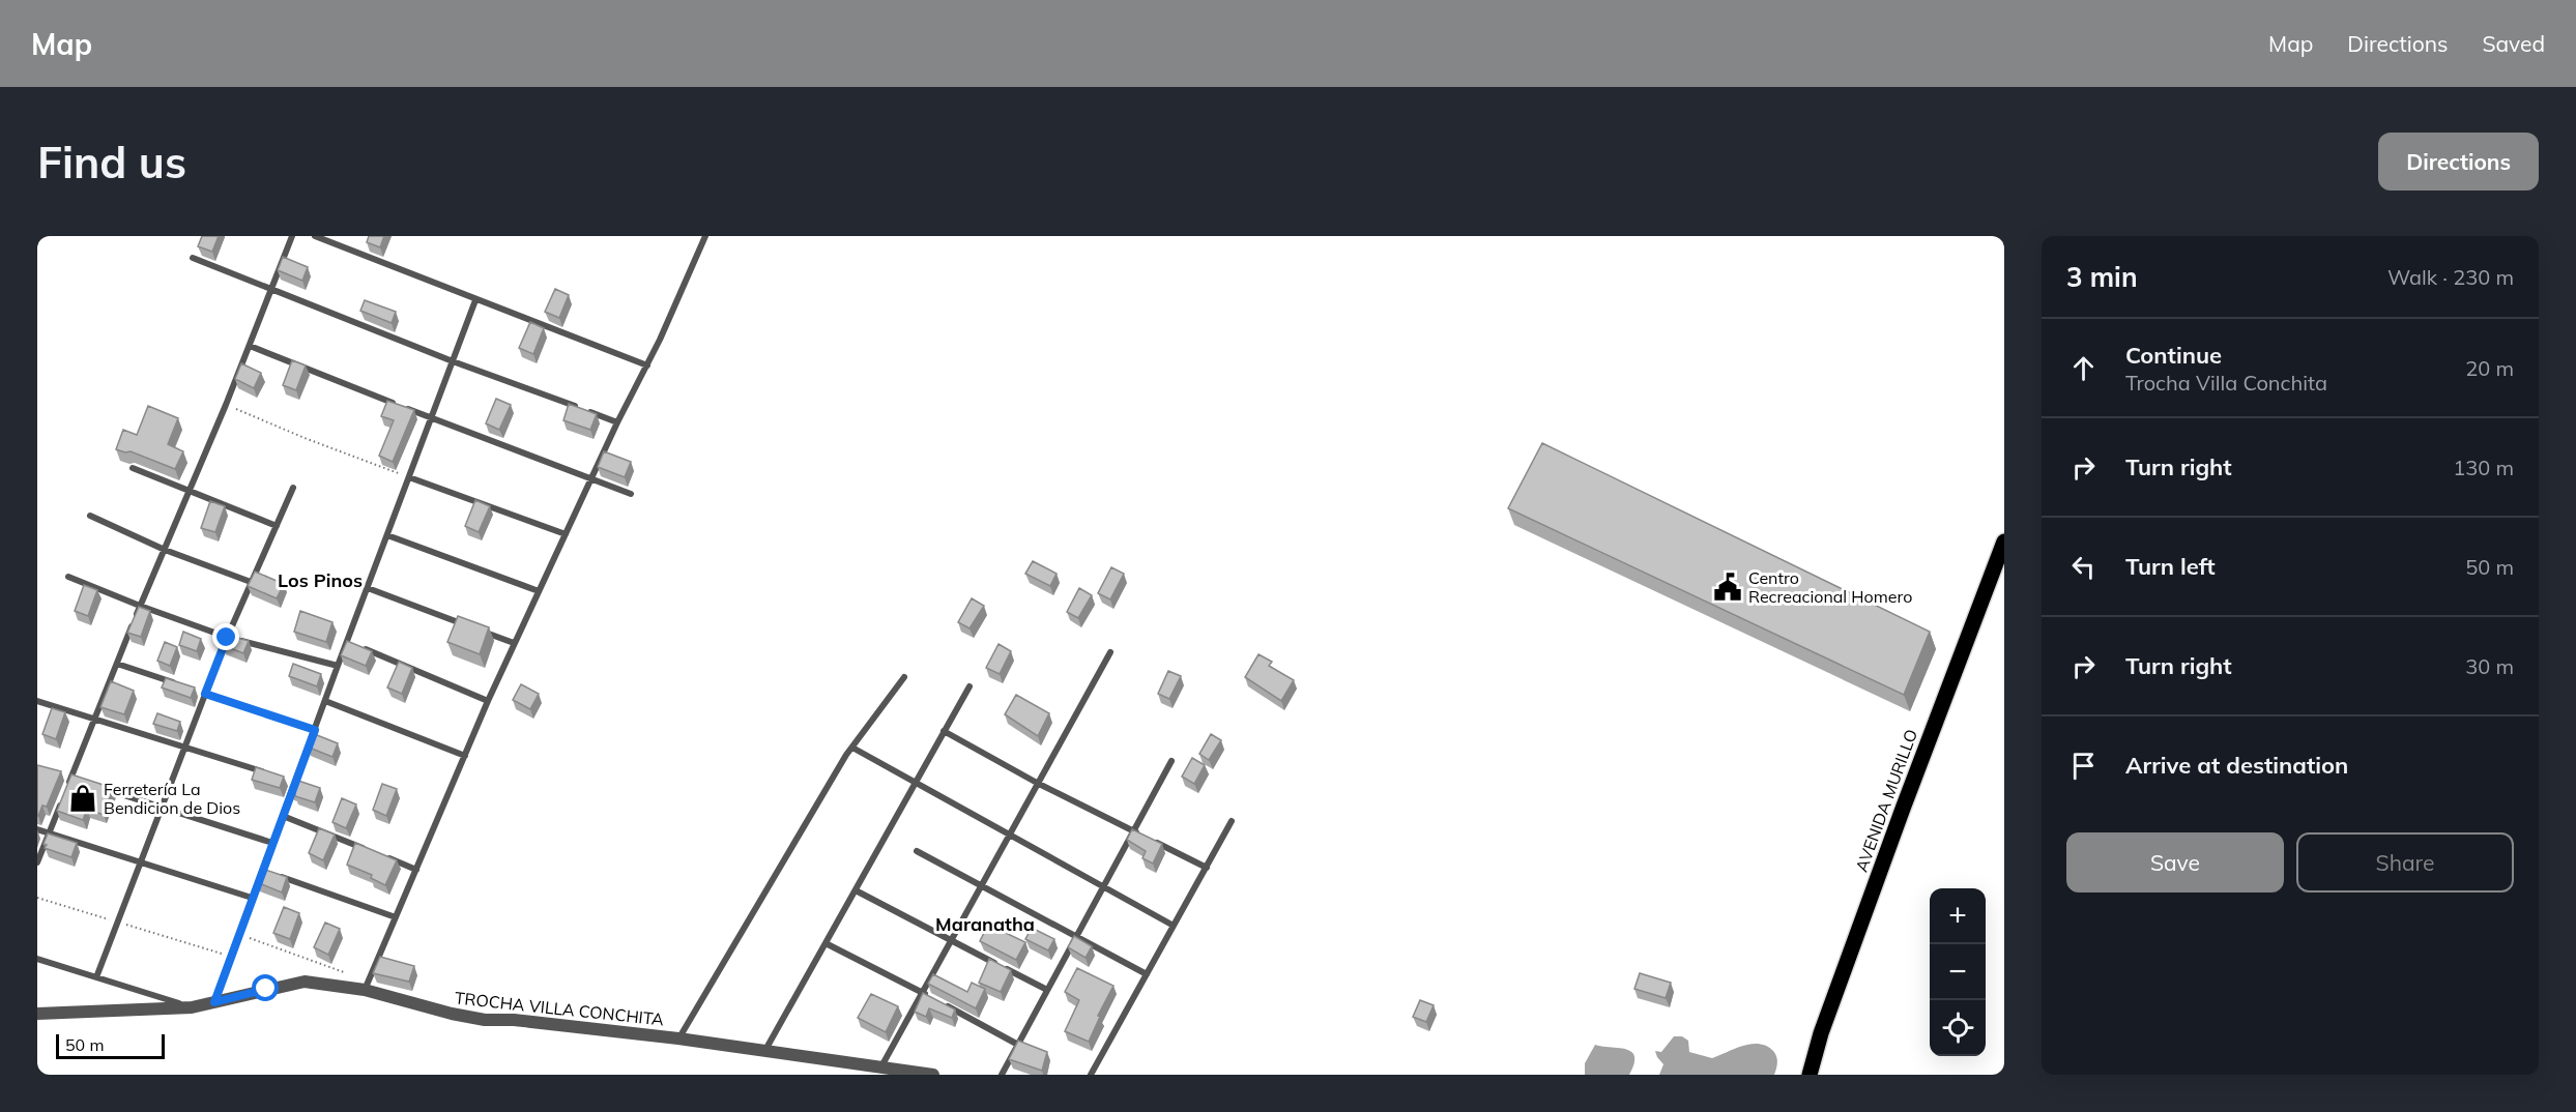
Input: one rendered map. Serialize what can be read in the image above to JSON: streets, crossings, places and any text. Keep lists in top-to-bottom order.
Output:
{
  "streets": {
    "main road": ["AVENIDA MURILLO"],
    "street": ["TROCHA VILLA CONCHITA"]
  },
  "districts": ["Los Pinos", "Maranatha"],
  "places": {
    "public building": ["Centro Recreacional Homero"],
    "shop": ["Ferretería La Bendicion de Dios"]
  },
  "scale_bar": "50 m",
  "page": {
    "header": "Map",
    "nav": ["Map", "Directions", "Saved"],
    "buttons": [
      "Directions",
      ["Save", "Share"]
    ],
    "title": "Find us",
    "heading": ["3 min", "Walk · 230 m"],
    "list": [
      ["Continue", "Trocha Villa Conchita", "20 m"],
      ["Turn right", "130 m"],
      ["Turn left", "50 m"],
      ["Turn right", "30 m"],
      "Arrive at destination"
    ],
    "map_buttons": ["+", "−"],
    "scale": "50 m"
  }
}
